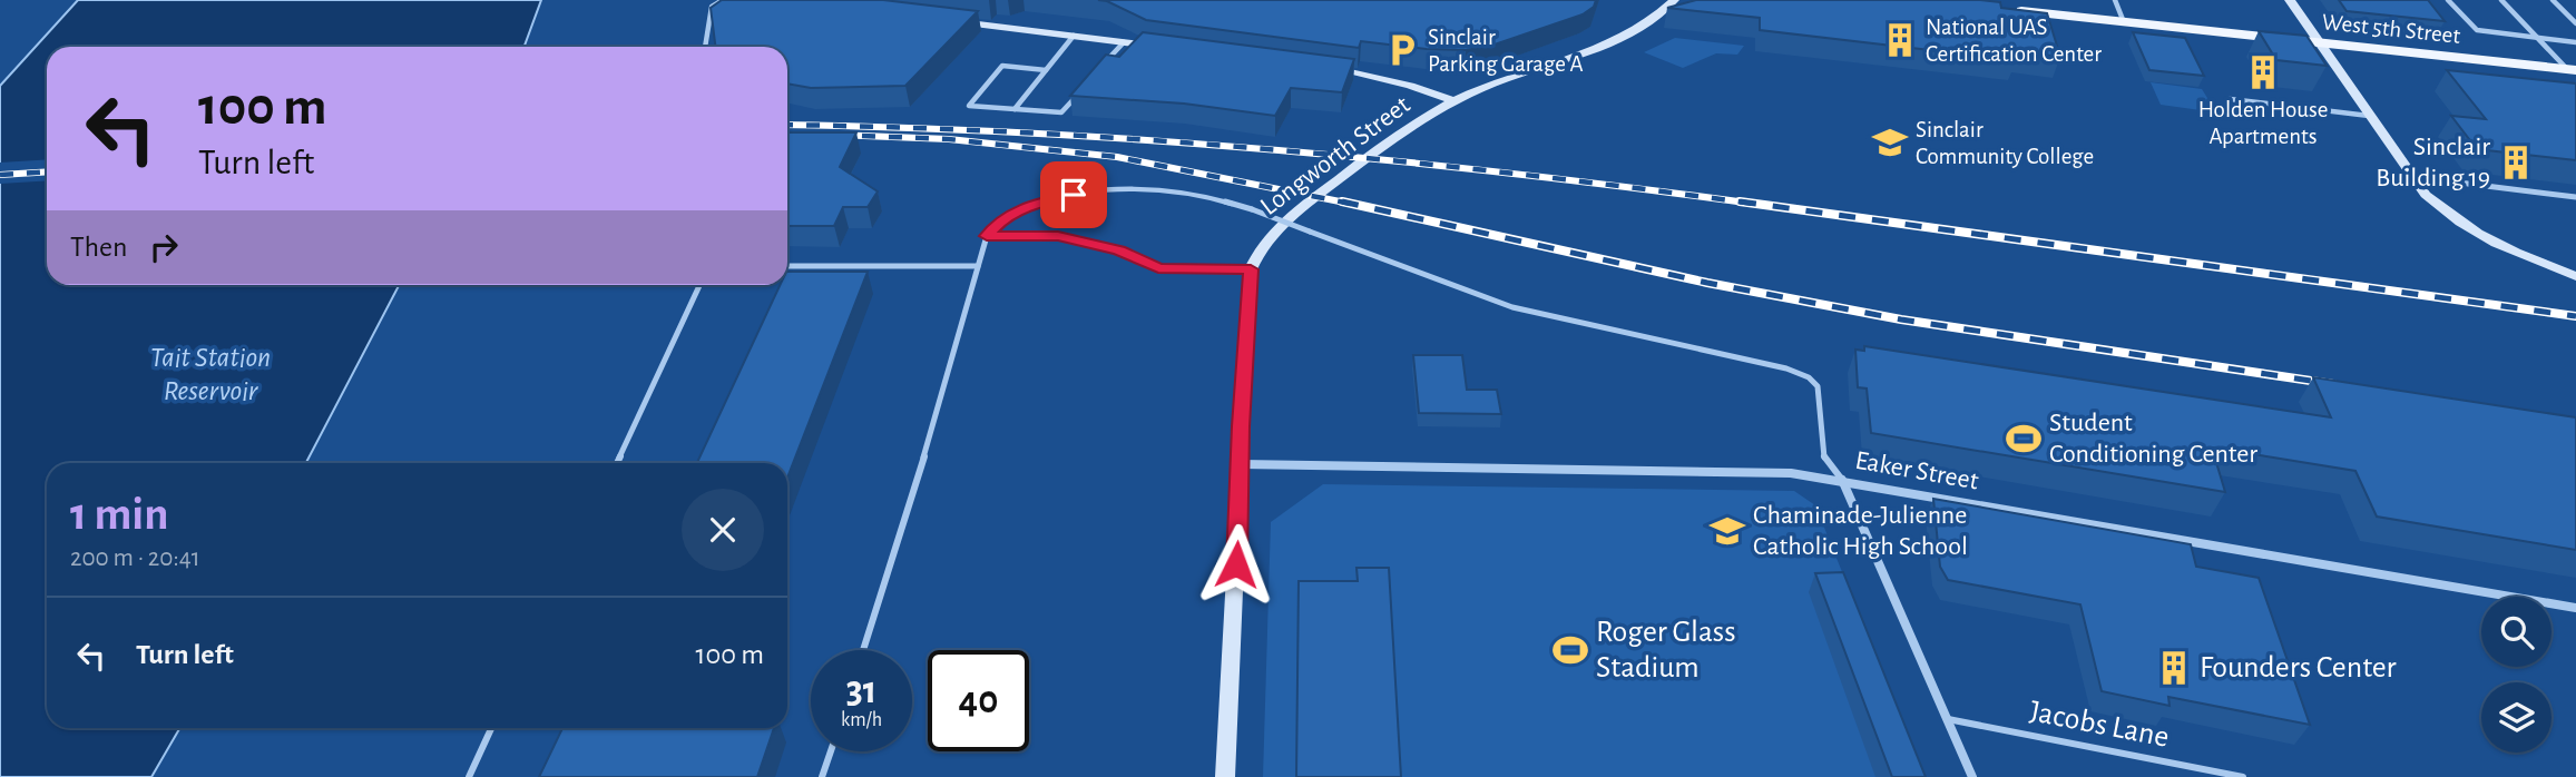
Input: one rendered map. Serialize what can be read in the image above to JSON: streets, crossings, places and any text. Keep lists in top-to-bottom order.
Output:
{
  "streets": {
    "main road": ["West 5th Street"],
    "street": ["Longworth Street", "Eaker Street"],
    "lane": ["Jacobs Lane"]
  },
  "crossings": [
    ["Longworth Street", "Eaker Street"]
  ],
  "water": ["Tait Station Reservoir"],
  "places": {
    "building": [
      "National UAS Certification Center",
      "Holden House Apartments",
      "Sinclair Building 19",
      "Founders Center"
    ],
    "parking": ["Sinclair Parking Garage A"],
    "school or university": ["Sinclair Community College", "Chaminade-Julienne Catholic High School"],
    "sports": ["Student Conditioning Center", "Roger Glass Stadium"]
  },
  "page": {
    "turn": ["100 m", "Turn left"],
    "then": "Then",
    "heading": ["1 min", "200 m · 20:41"],
    "list": [
      {
        "name": "Turn left",
        "value": "100 m"
      }
    ],
    "speed": "31 km/h",
    "limit": "40"
  }
}
